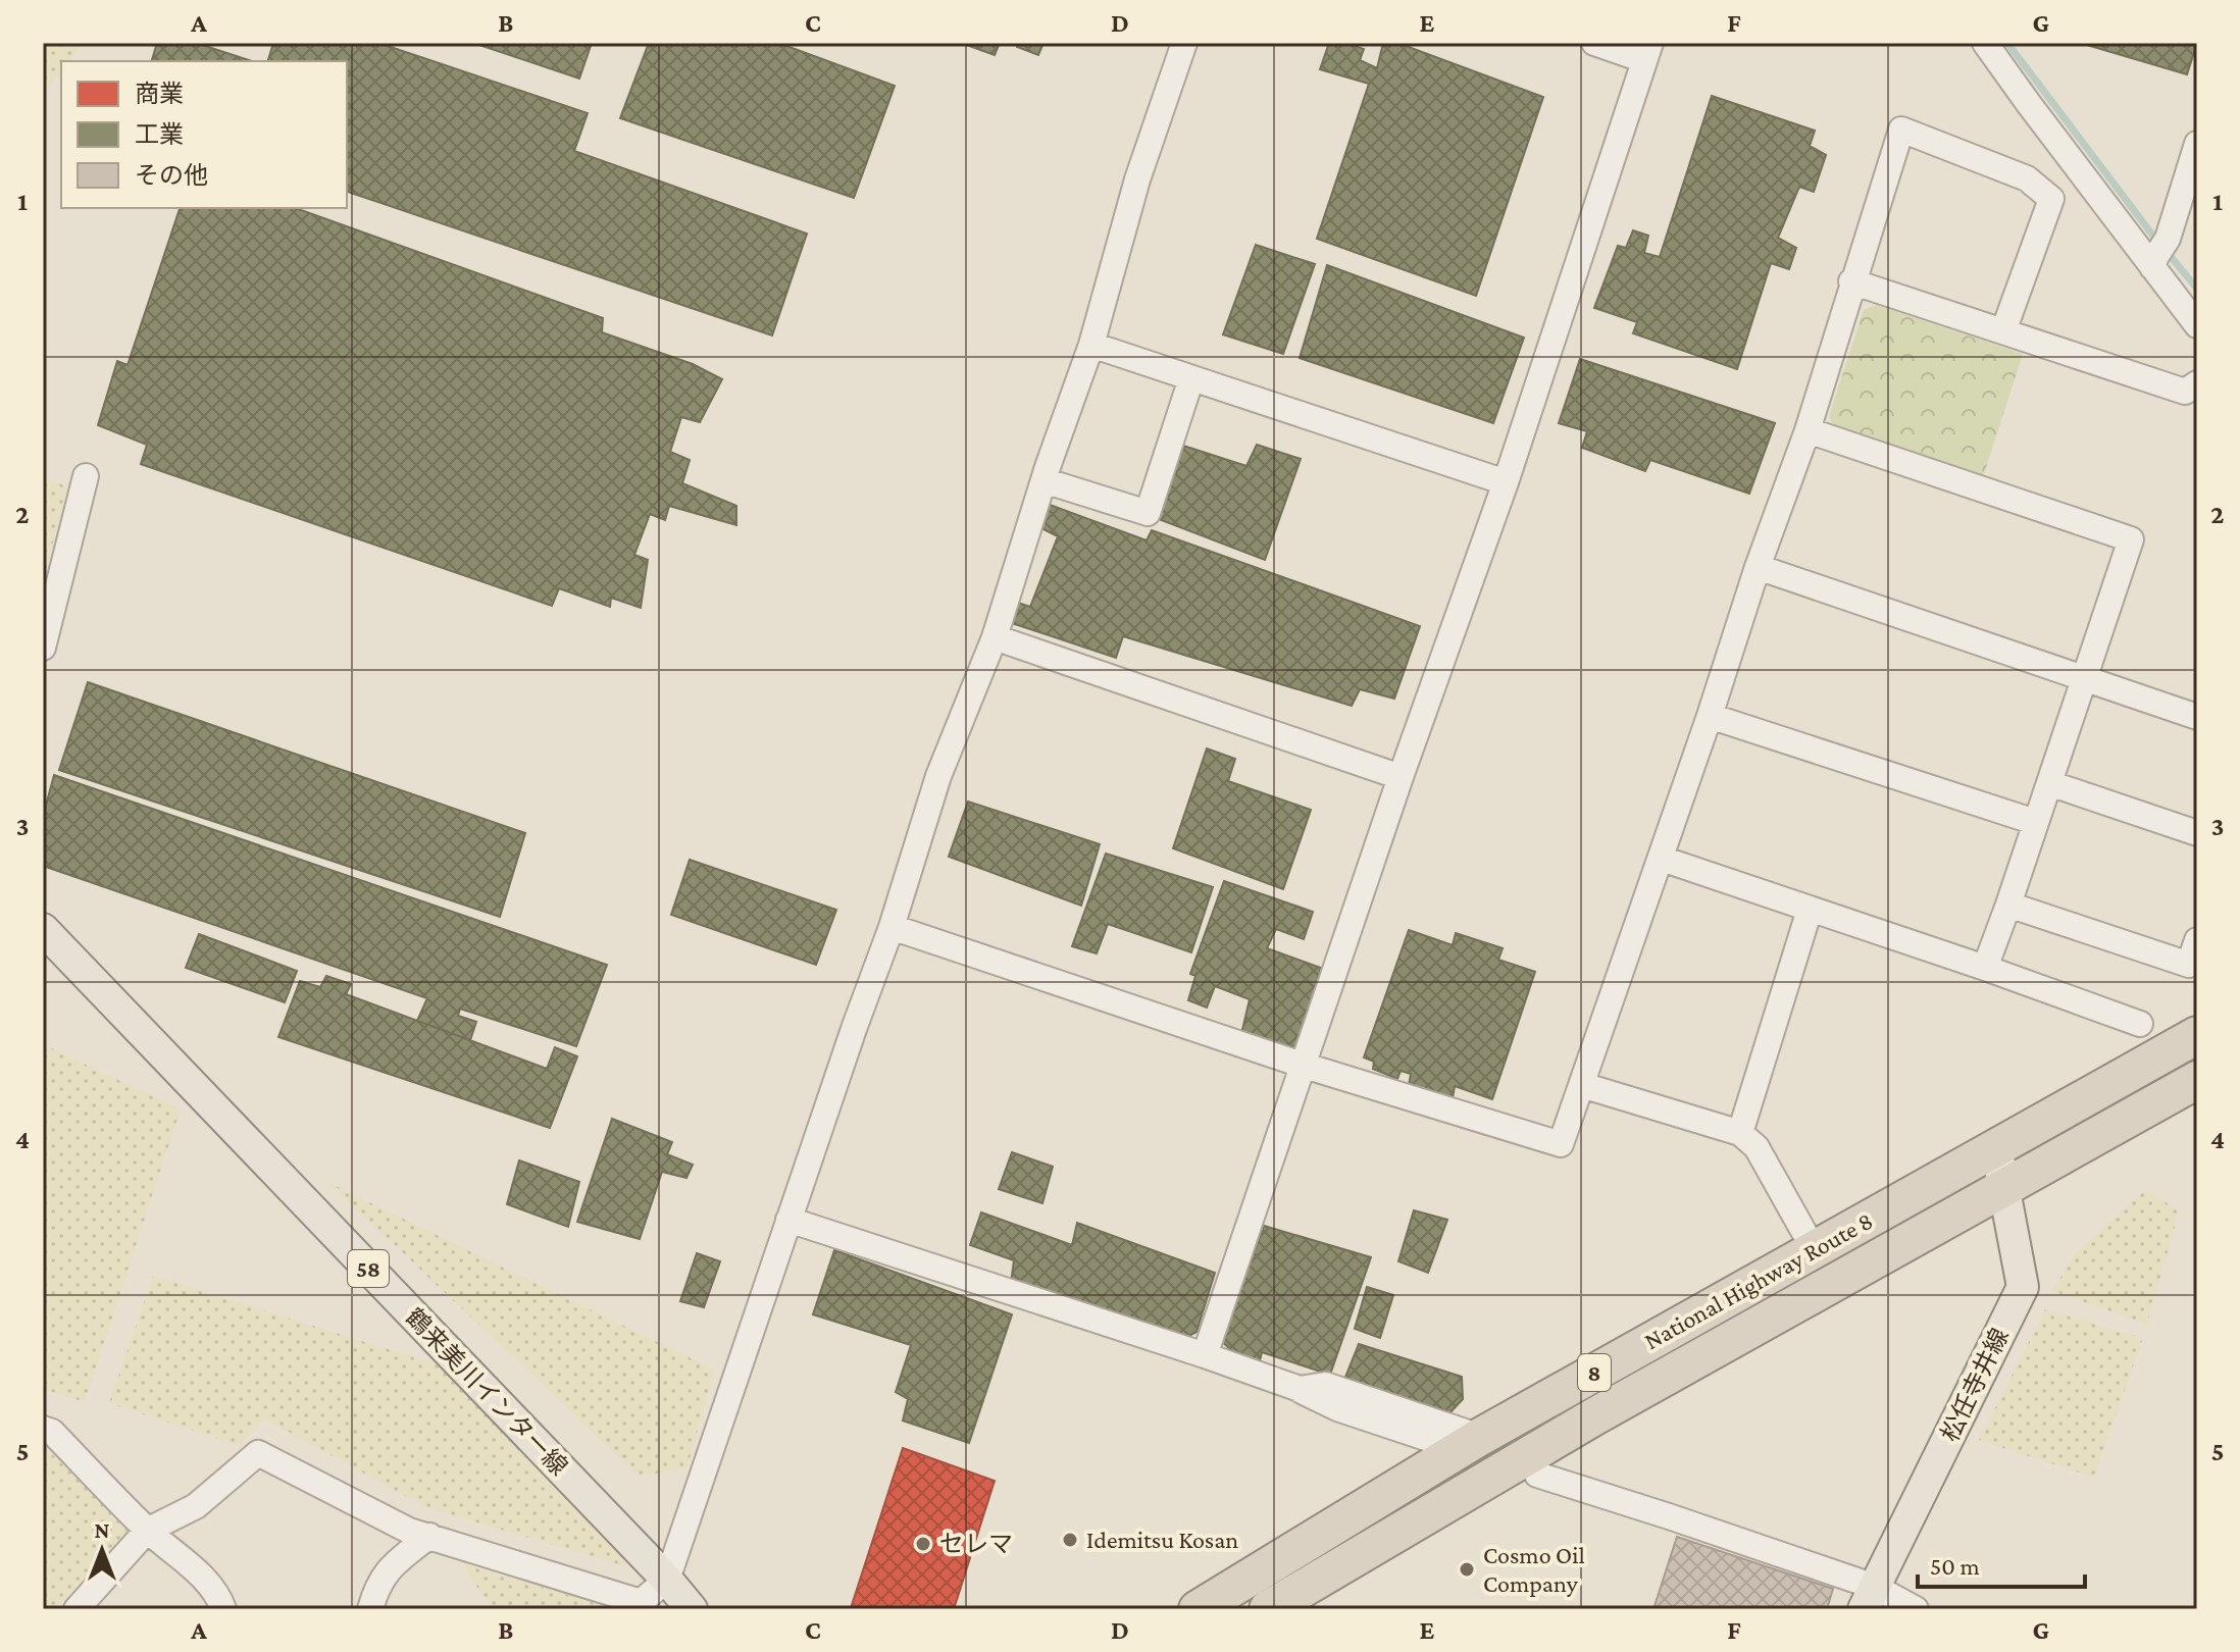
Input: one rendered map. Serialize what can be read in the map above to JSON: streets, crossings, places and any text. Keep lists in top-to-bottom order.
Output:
{
  "streets": {
    "highway": ["National Highway Route 8", "8"],
    "main road": ["58", "松任寺井線", "鶴来美川インター線"]
  },
  "crossings": [
    ["National Highway Route 8", "松任寺井線"]
  ],
  "places": ["Idemitsu Kosan", "セレマ", "Cosmo Oil Company"],
  "legend": ["商業", "工業", "その他"],
  "scale_bar": "50 m",
  "north": "top",
  "grid": {
    "columns": [
      "A",
      "B",
      "C",
      "D",
      "E",
      "F",
      "G"
    ],
    "rows": [
      "1",
      "2",
      "3",
      "4",
      "5"
    ]
  }
}
